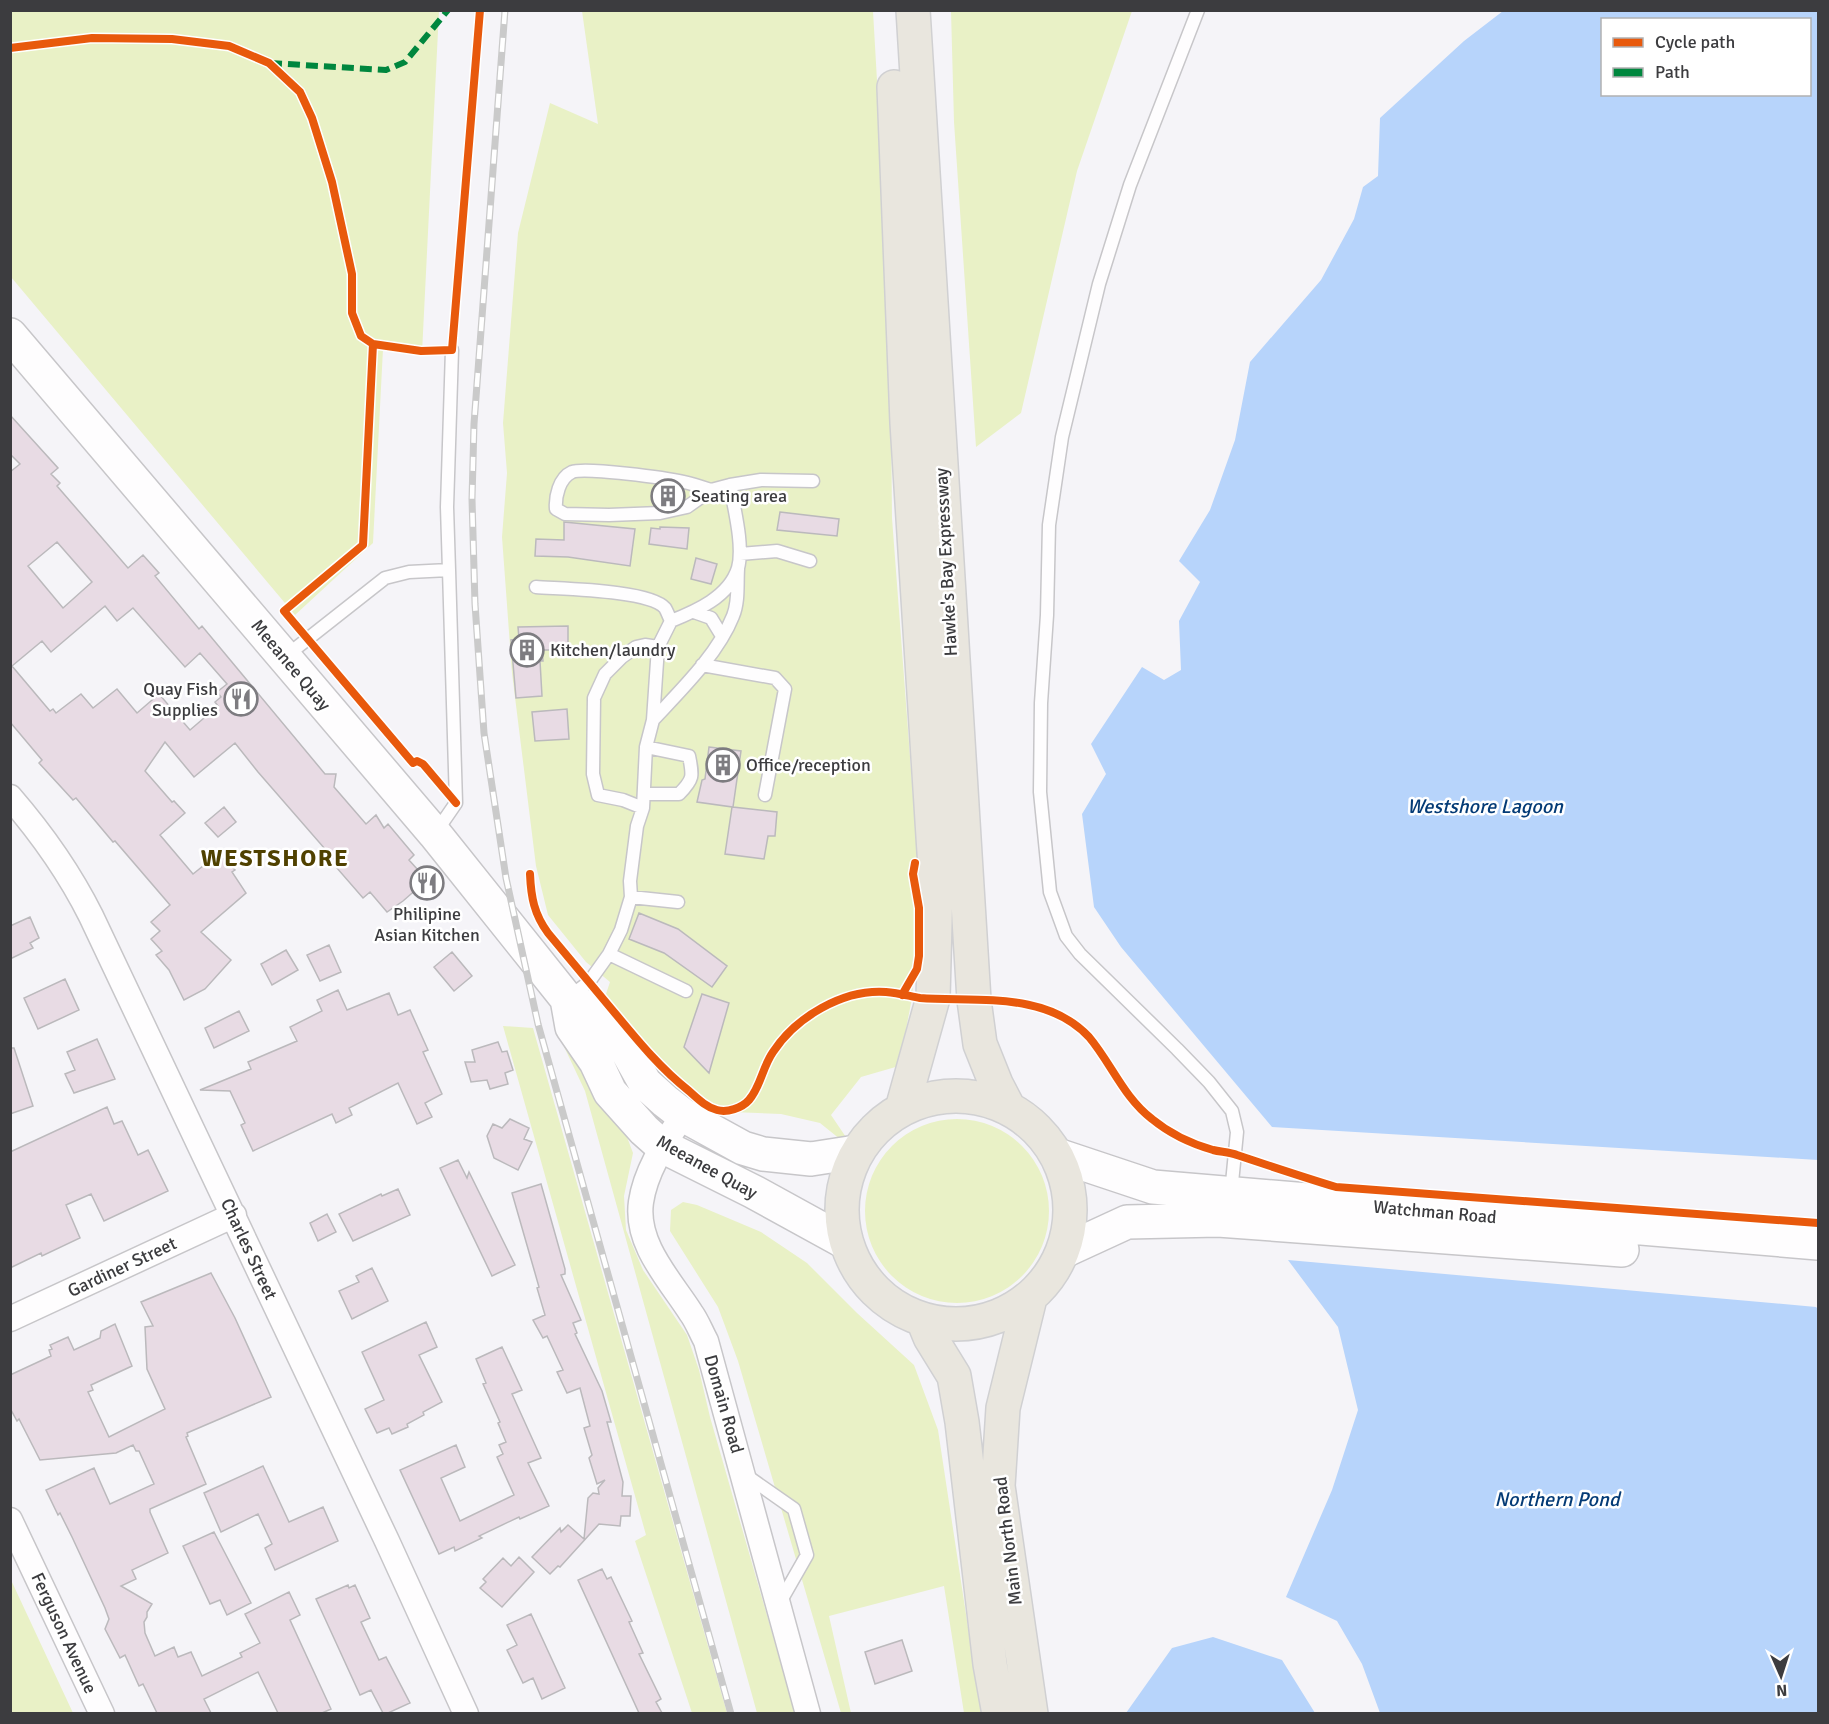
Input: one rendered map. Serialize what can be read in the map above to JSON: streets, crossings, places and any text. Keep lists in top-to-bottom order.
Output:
{
  "streets": {
    "highway": ["Hawke's Bay Expressway", "Main North Road"],
    "main road": ["Meeanee Quay", "Watchman Road"],
    "street": [
      "Charles Street",
      "Gardiner Street",
      "Domain Road",
      "Ferguson Avenue"
    ]
  },
  "crossings": [
    ["Meeanee Quay", "Domain Road"],
    ["Charles Street", "Gardiner Street"]
  ],
  "districts": ["WESTSHORE"],
  "water": ["Westshore Lagoon", "Northern Pond"],
  "places": {
    "building": ["Seating area", "Kitchen/laundry", "Office/reception"],
    "restaurant": ["Quay Fish Supplies", "Philipine Asian Kitchen"]
  },
  "legend": ["Cycle path", "Path"],
  "north": "bottom"
}
